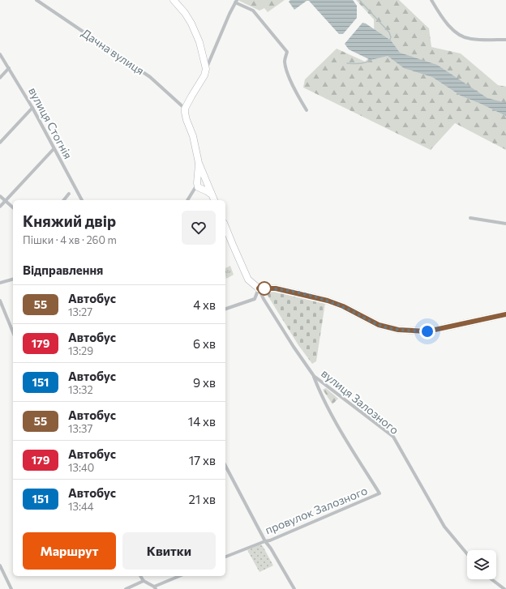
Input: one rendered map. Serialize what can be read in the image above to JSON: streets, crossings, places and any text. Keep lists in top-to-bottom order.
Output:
{
  "streets": {
    "street": [
      "Дачна вулиця",
      "вулиця Стогнія",
      "вулиця Залозного",
      "провулок Залозного"
    ]
  },
  "crossings": [
    ["вулиця Залозного", "провулок Залозного"]
  ],
  "lines": ["bus line 55"],
  "page": {
    "heading": [
      ["Княжий двір", "Пішки · 4 хв · 260 m"],
      "Відправлення"
    ],
    "list": [
      {
        "mark": "55",
        "name": "Автобус",
        "note": "13:27",
        "value": "4 хв"
      },
      {
        "mark": "179",
        "name": "Автобус",
        "note": "13:29",
        "value": "6 хв"
      },
      {
        "mark": "151",
        "name": "Автобус",
        "note": "13:32",
        "value": "9 хв"
      },
      {
        "mark": "55",
        "name": "Автобус",
        "note": "13:37",
        "value": "14 хв"
      },
      {
        "mark": "179",
        "name": "Автобус",
        "note": "13:40",
        "value": "17 хв"
      },
      {
        "mark": "151",
        "name": "Автобус",
        "note": "13:44",
        "value": "21 хв"
      }
    ],
    "buttons": ["Маршрут", "Квитки"]
  }
}
